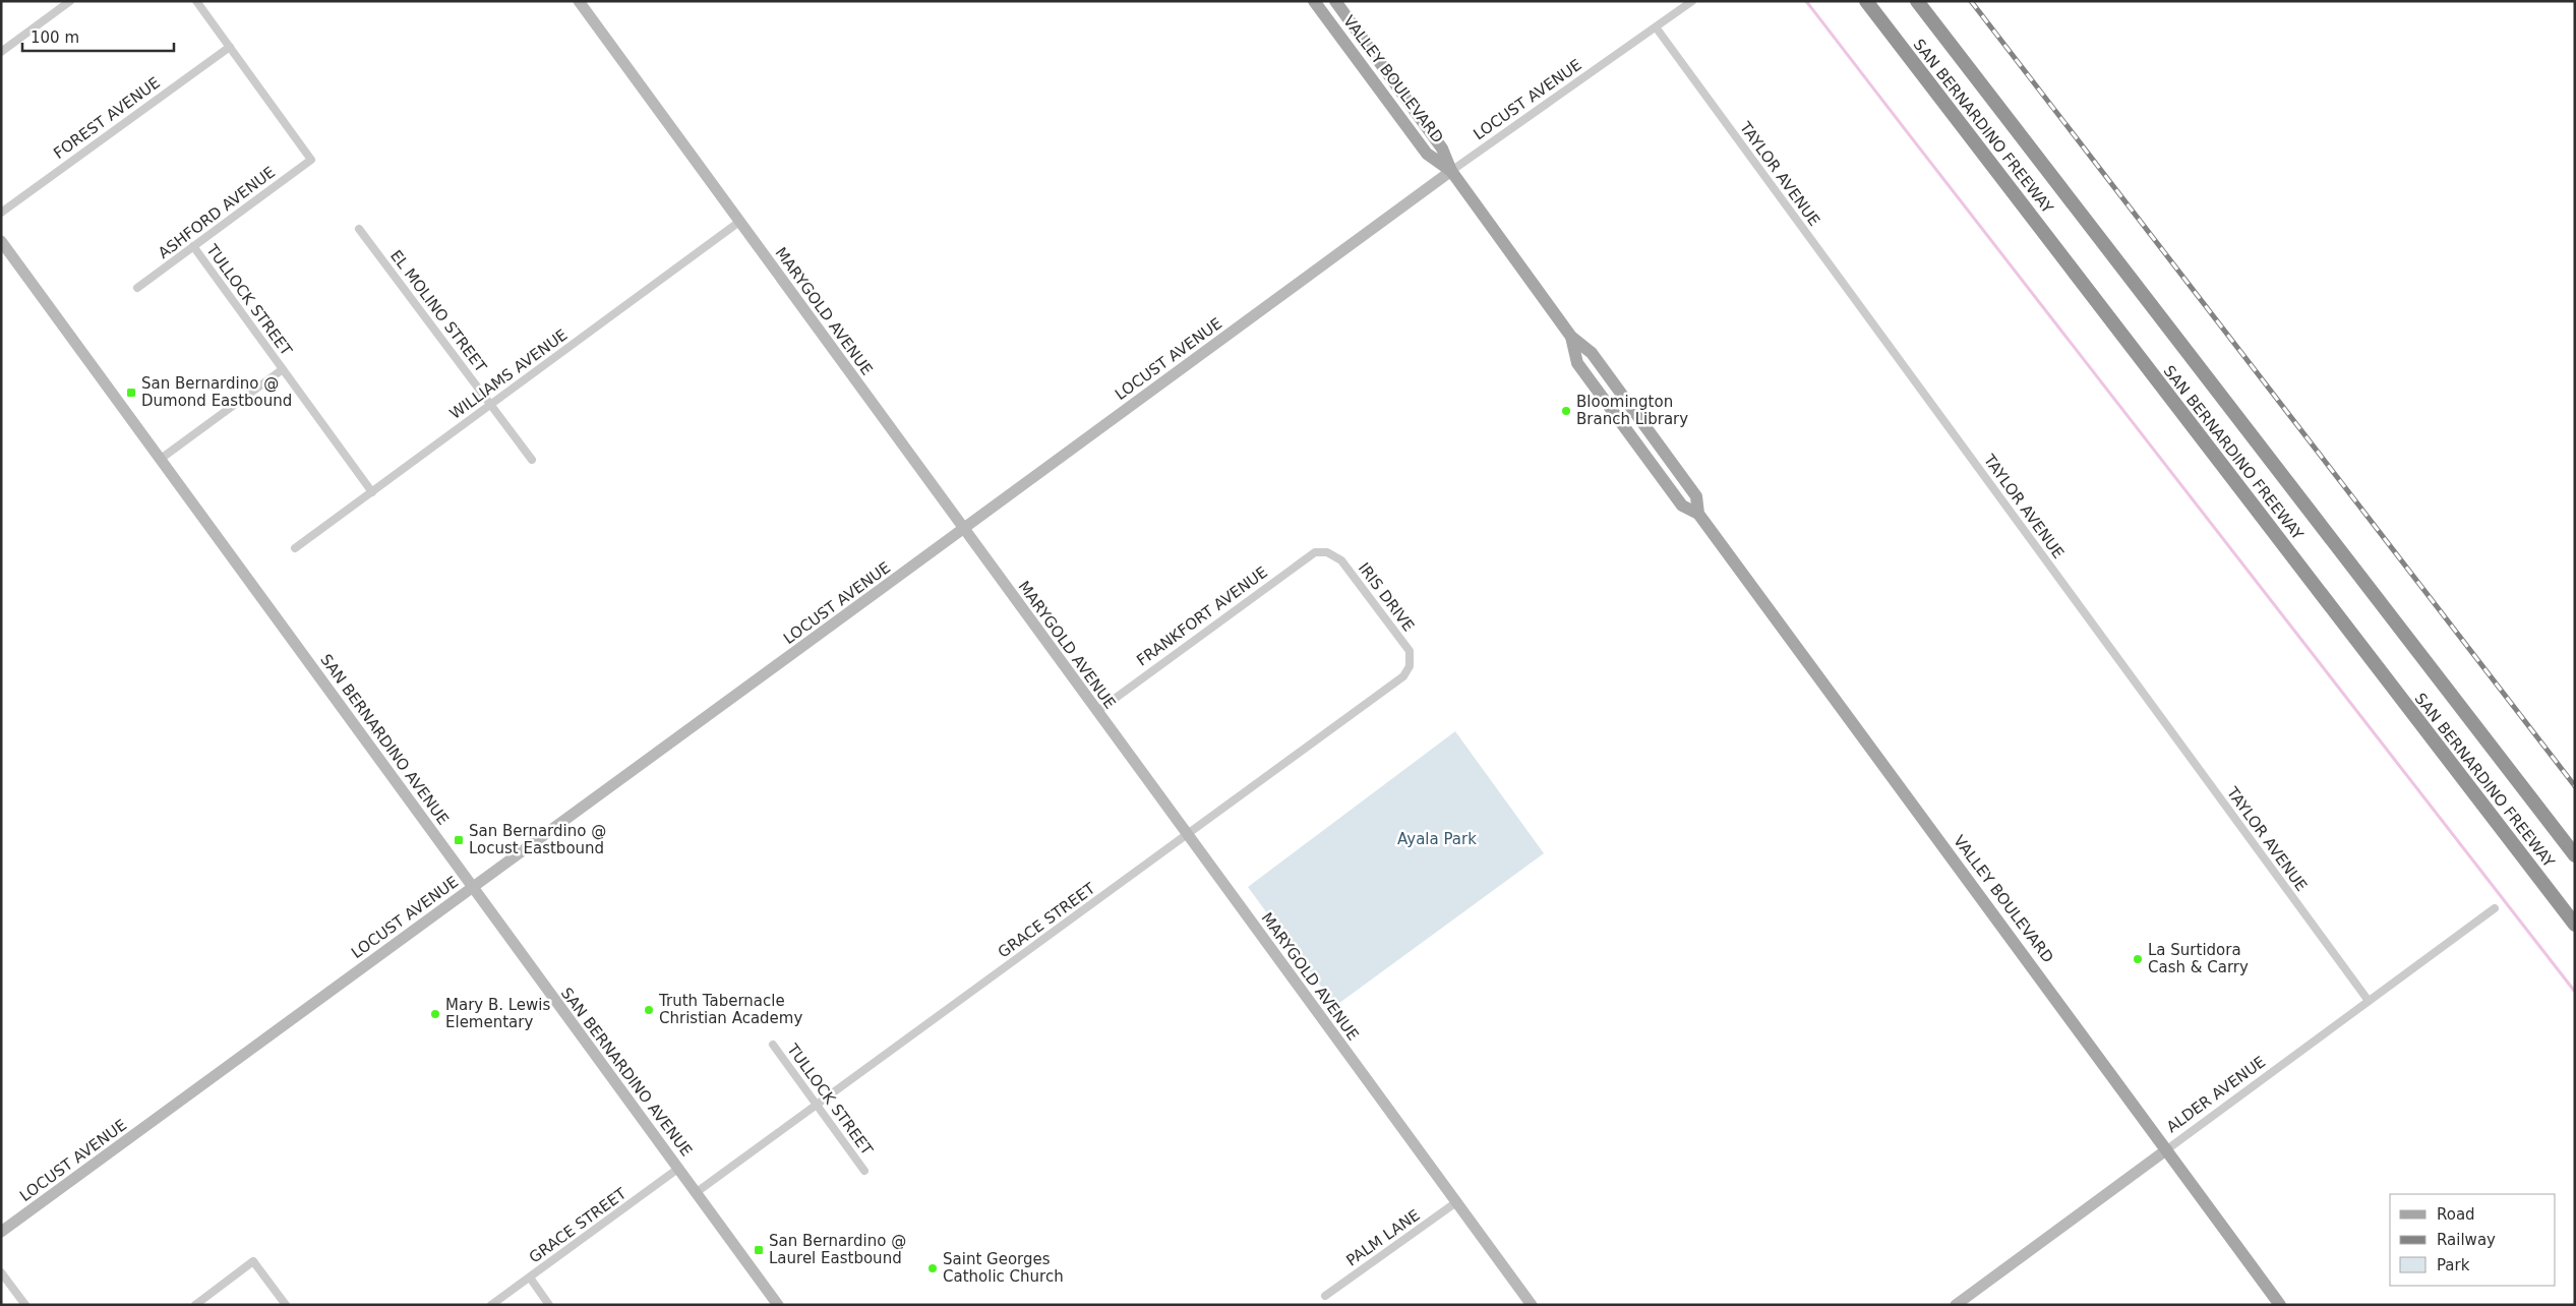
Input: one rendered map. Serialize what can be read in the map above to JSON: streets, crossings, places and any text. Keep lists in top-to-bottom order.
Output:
{
  "streets": {
    "highway": ["SAN BERNARDINO FREEWAY"],
    "main road": ["VALLEY BOULEVARD"],
    "street": [
      "LOCUST AVENUE",
      "FOREST AVENUE",
      "TAYLOR AVENUE",
      "ASHFORD AVENUE",
      "TULLOCK STREET",
      "EL MOLINO STREET",
      "MARYGOLD AVENUE",
      "WILLIAMS AVENUE",
      "IRIS DRIVE",
      "FRANKFORT AVENUE",
      "SAN BERNARDINO AVENUE",
      "GRACE STREET",
      "ALDER AVENUE",
      "PALM LANE"
    ]
  },
  "crossings": [
    ["VALLEY BOULEVARD", "LOCUST AVENUE"],
    ["VALLEY BOULEVARD", "ALDER AVENUE"],
    ["LOCUST AVENUE", "TAYLOR AVENUE"],
    ["LOCUST AVENUE", "MARYGOLD AVENUE"],
    ["LOCUST AVENUE", "SAN BERNARDINO AVENUE"],
    ["FOREST AVENUE", "ASHFORD AVENUE"],
    ["TAYLOR AVENUE", "ALDER AVENUE"],
    ["ASHFORD AVENUE", "TULLOCK STREET"],
    ["TULLOCK STREET", "WILLIAMS AVENUE"],
    ["TULLOCK STREET", "GRACE STREET"],
    ["EL MOLINO STREET", "WILLIAMS AVENUE"],
    ["MARYGOLD AVENUE", "WILLIAMS AVENUE"],
    ["MARYGOLD AVENUE", "FRANKFORT AVENUE"],
    ["MARYGOLD AVENUE", "GRACE STREET"],
    ["MARYGOLD AVENUE", "PALM LANE"],
    ["IRIS DRIVE", "FRANKFORT AVENUE"],
    ["IRIS DRIVE", "GRACE STREET"],
    ["SAN BERNARDINO AVENUE", "GRACE STREET"]
  ],
  "parks": ["Ayala Park"],
  "places": {
    "transit": ["San Bernardino @ Dumond Eastbound", "San Bernardino @ Locust Eastbound", "San Bernardino @ Laurel Eastbound"],
    "other": [
      "Bloomington Branch Library",
      "La Surtidora Cash & Carry",
      "Truth Tabernacle Christian Academy",
      "Mary B. Lewis Elementary",
      "Saint Georges Catholic Church"
    ]
  },
  "legend": ["Road", "Railway", "Park"],
  "scale_bar": "100 m"
}
